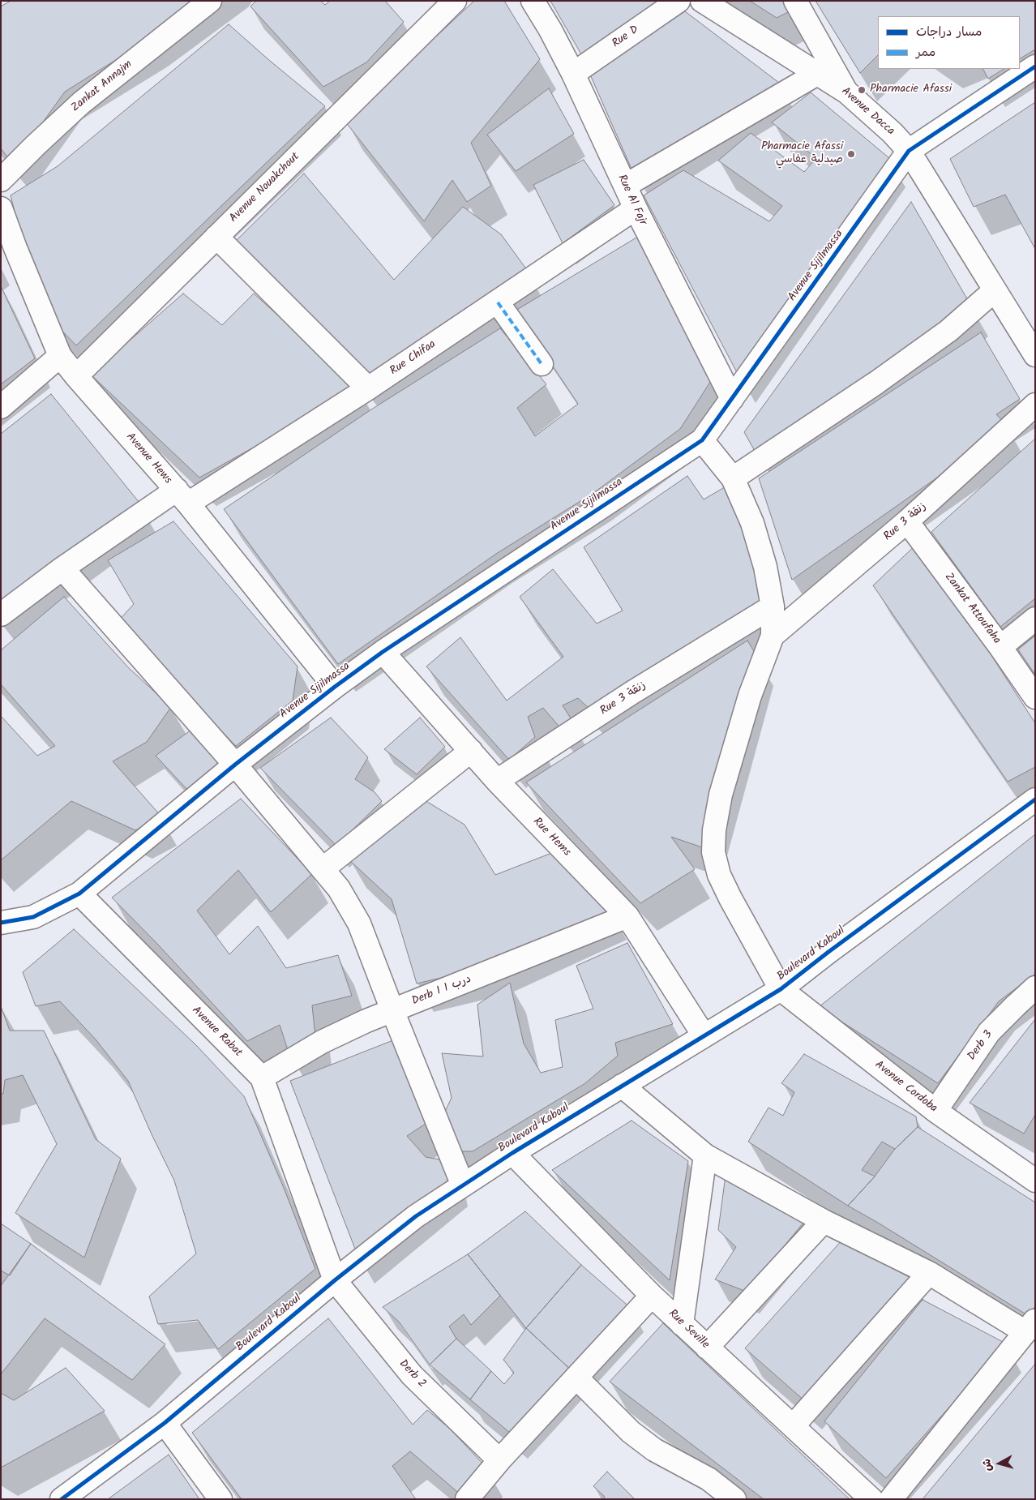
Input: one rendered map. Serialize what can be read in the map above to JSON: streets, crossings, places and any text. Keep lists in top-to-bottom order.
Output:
{
  "streets": {
    "street": [
      "Rue D",
      "Zankat Annajm",
      "Avenue Dacca",
      "Avenue Nouakchout",
      "Rue Al Fajr",
      "Avenue Sijilmassa",
      "Rue Chifaa",
      "Avenue Hews",
      "Rue 3 زنقة",
      "Zankat Attoufaha",
      "Rue Hems",
      "Boulevard Kaboul",
      "Derb 1 درب 1",
      "Avenue Rabat",
      "Derb 3",
      "Avenue Cordoba",
      "Rue Seville",
      "Derb 2"
    ]
  },
  "crossings": [
    ["Rue D", "Rue Al Fajr"],
    ["Avenue Dacca", "Avenue Sijilmassa"],
    ["Avenue Nouakchout", "Avenue Hews"],
    ["Rue Al Fajr", "Avenue Sijilmassa"],
    ["Rue Al Fajr", "Rue Chifaa"],
    ["Avenue Sijilmassa", "Avenue Hews"],
    ["Avenue Sijilmassa", "Rue Hems"],
    ["Avenue Sijilmassa", "Avenue Rabat"],
    ["Rue Chifaa", "Avenue Hews"],
    ["Rue 3 زنقة", "Zankat Attoufaha"],
    ["Rue 3 زنقة", "Rue Hems"],
    ["Rue Hems", "Boulevard Kaboul"],
    ["Rue Hems", "Derb 1 درب 1"],
    ["Boulevard Kaboul", "Avenue Rabat"],
    ["Boulevard Kaboul", "Avenue Cordoba"],
    ["Boulevard Kaboul", "Rue Seville"],
    ["Boulevard Kaboul", "Derb 2"],
    ["Derb 1 درب 1", "Avenue Rabat"],
    ["Avenue Rabat", "Derb 2"],
    ["Derb 3", "Avenue Cordoba"]
  ],
  "places": ["Pharmacie Afassi", "Pharmacie Afassi صيدلية عفاسي"],
  "legend": ["مسار دراجات", "ممر"],
  "north": "left"
}
